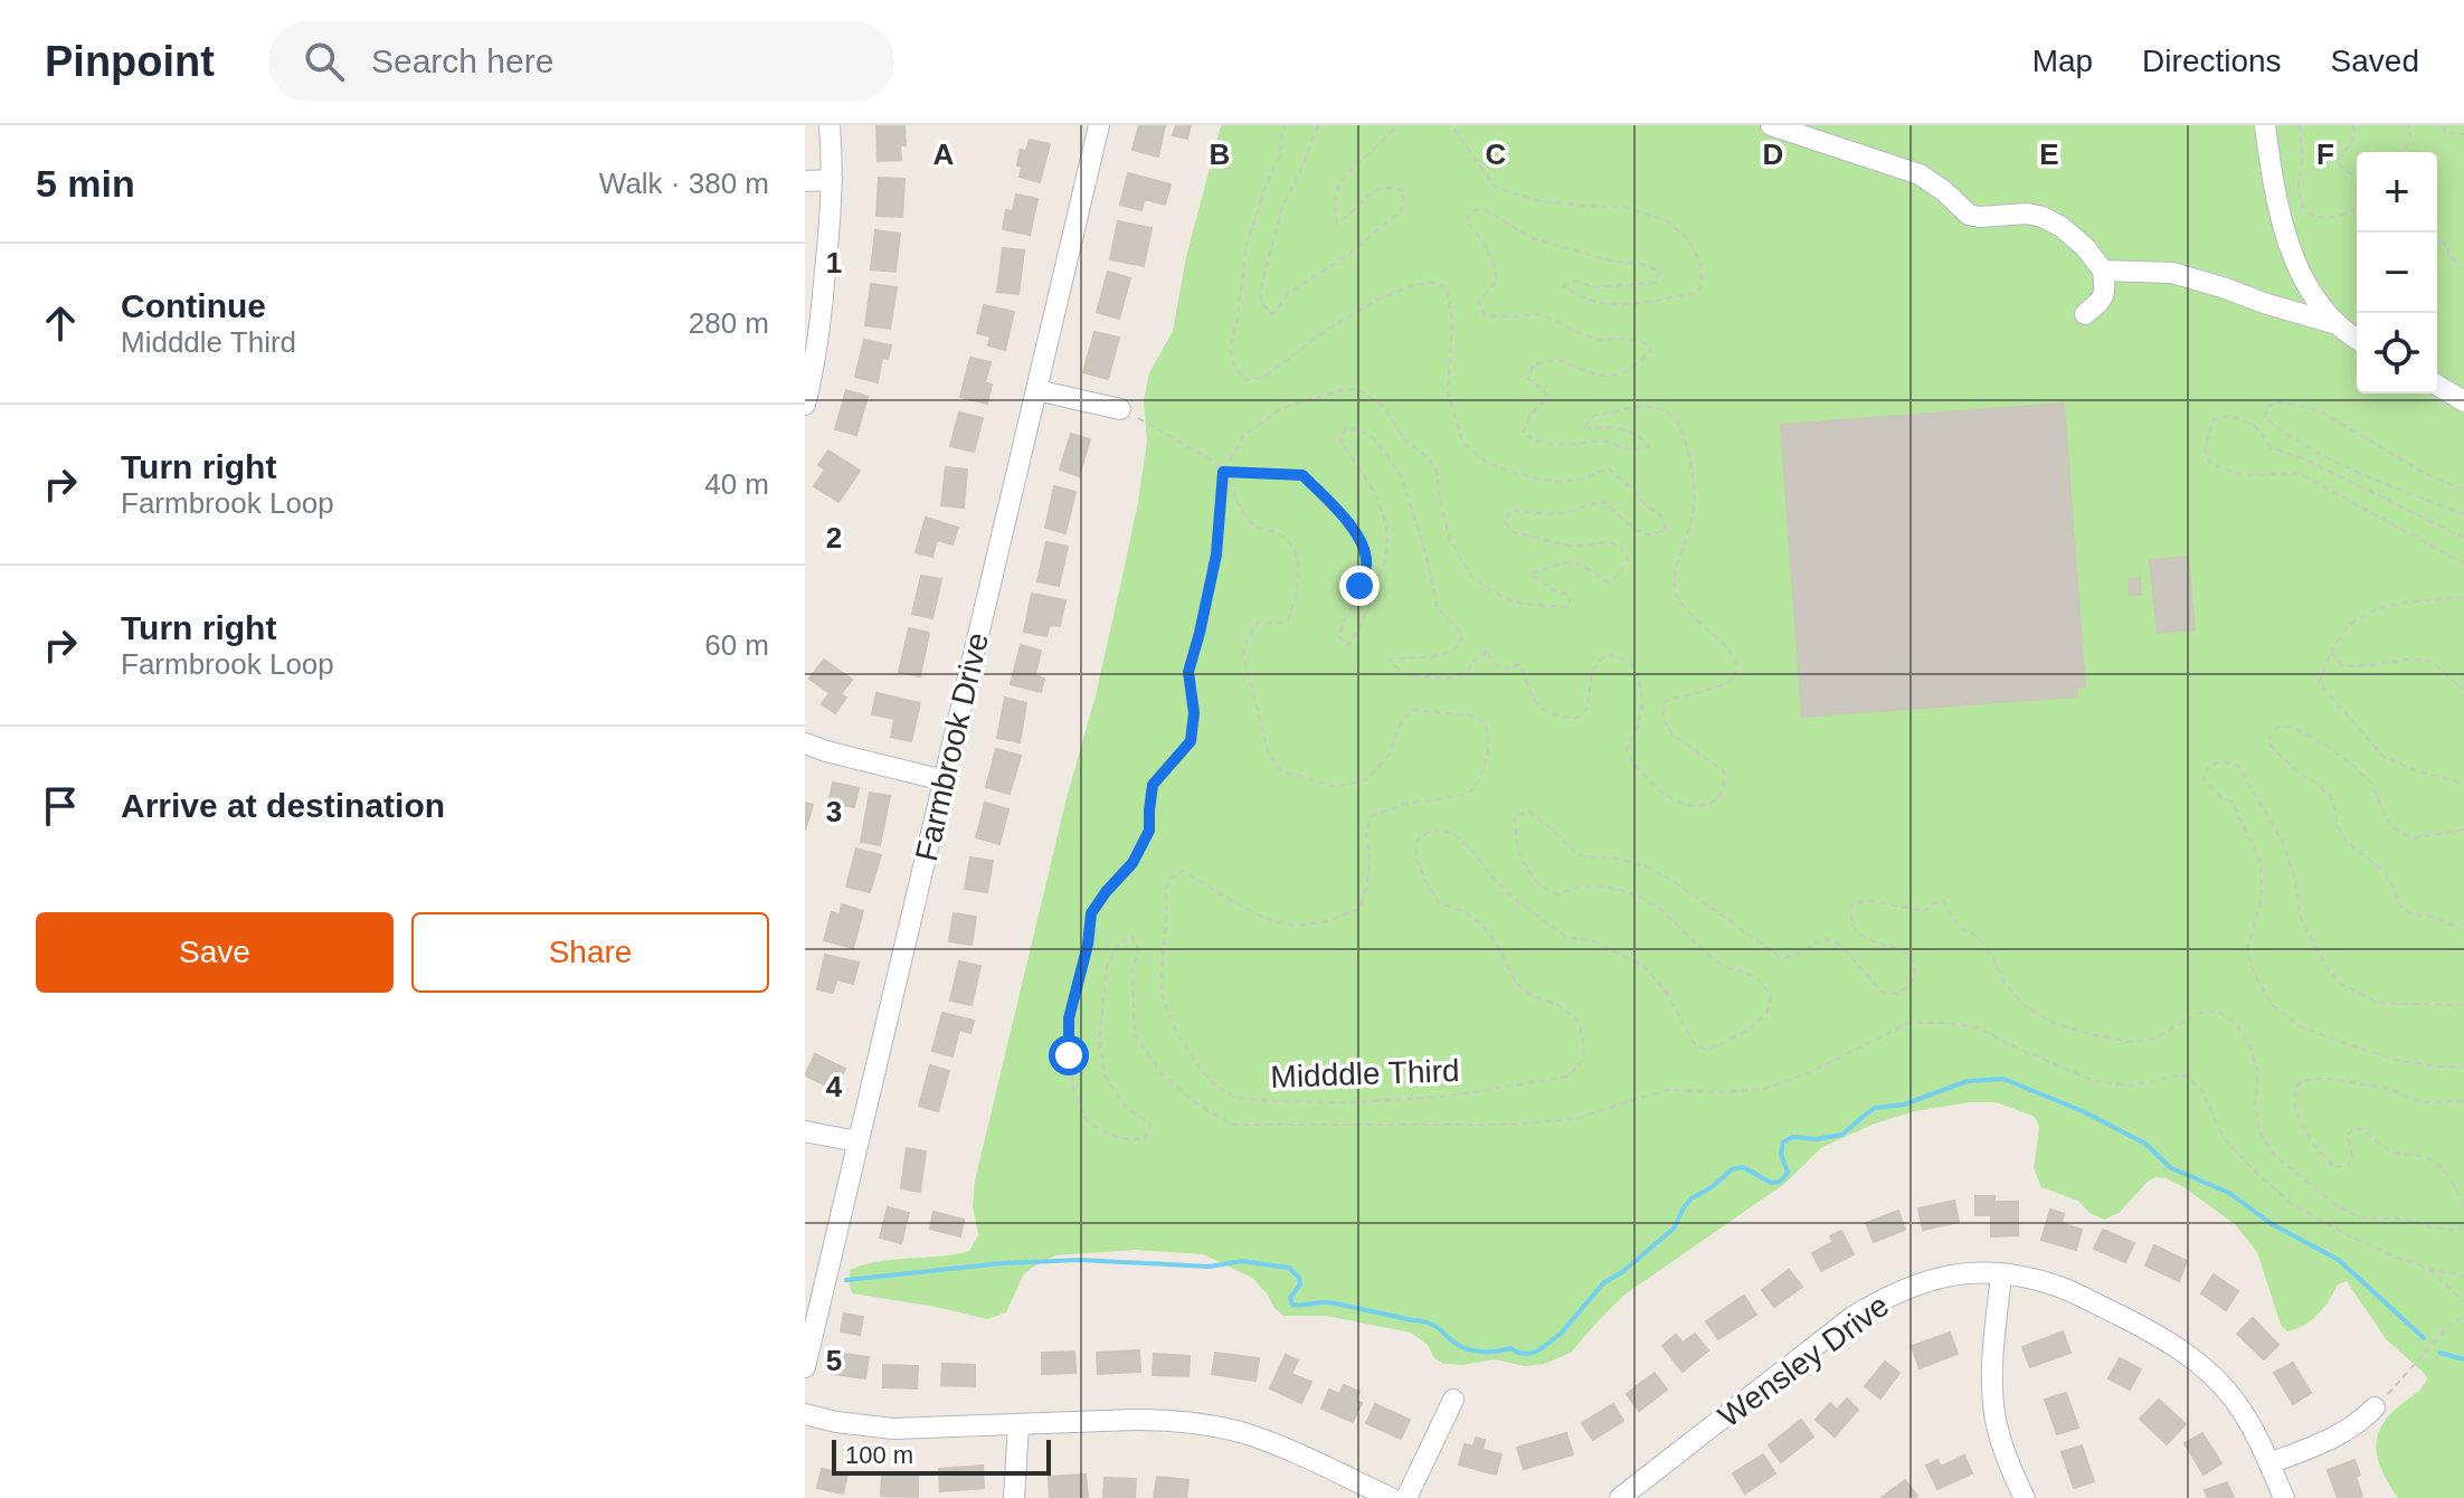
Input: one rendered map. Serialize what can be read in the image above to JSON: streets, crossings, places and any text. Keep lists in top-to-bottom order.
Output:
{
  "streets": {
    "street": ["Farmbrook Drive", "Wensley Drive"],
    "path": ["Midddle Third"]
  },
  "scale_bar": "100 m",
  "page": {
    "header": "Pinpoint",
    "search": "Search here",
    "nav": ["Map", "Directions", "Saved"],
    "heading": ["5 min", "Walk · 380 m"],
    "map_buttons": ["+", "−"],
    "list": [
      ["Continue", "Midddle Third", "280 m"],
      ["Turn right", "Farmbrook Loop", "40 m"],
      ["Turn right", "Farmbrook Loop", "60 m"],
      "Arrive at destination"
    ],
    "buttons": ["Save", "Share"],
    "scale": "100 m"
  },
  "grid": {
    "columns": [
      "A",
      "B",
      "C",
      "D",
      "E",
      "F"
    ],
    "rows": [
      "1",
      "2",
      "3",
      "4",
      "5"
    ]
  }
}
